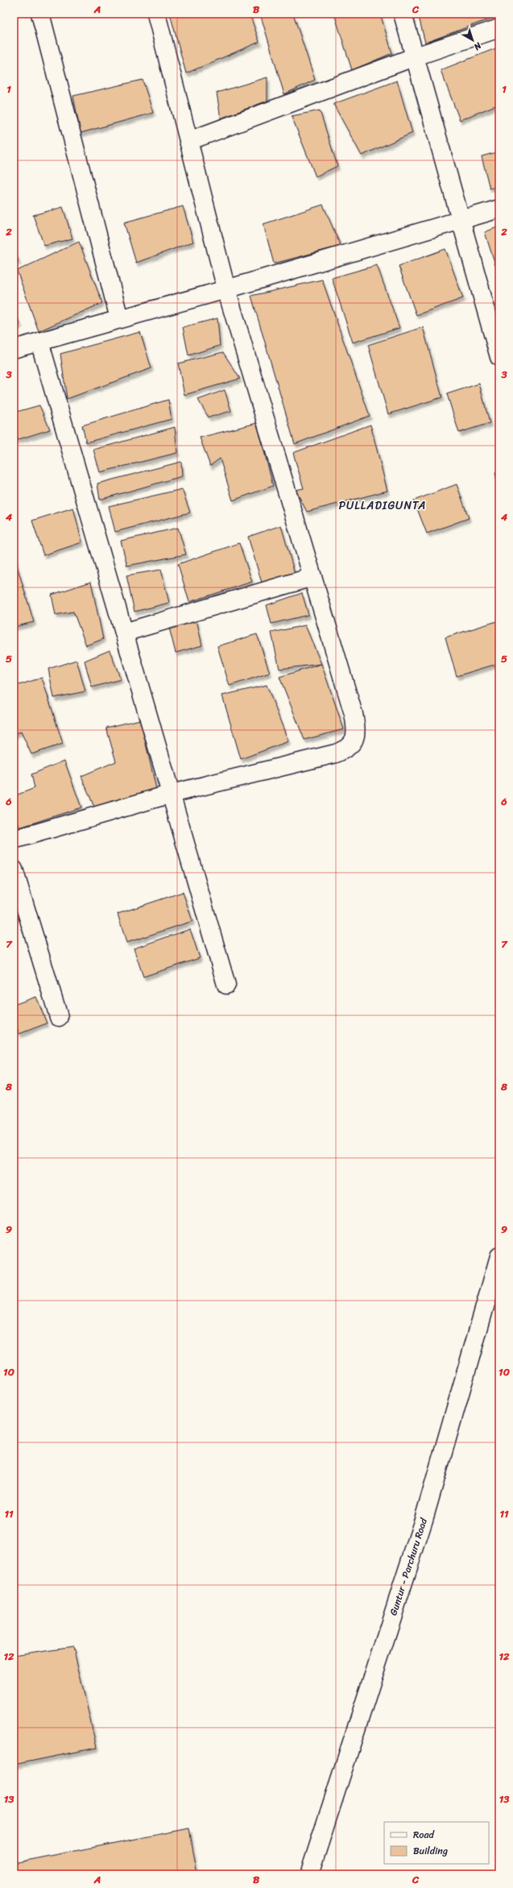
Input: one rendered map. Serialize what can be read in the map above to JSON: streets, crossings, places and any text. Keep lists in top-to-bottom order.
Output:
{
  "streets": {
    "street": ["Guntur - Parchuru Road"]
  },
  "districts": ["PULLADIGUNTA"],
  "legend": ["Road", "Building"],
  "north": "bottom right",
  "grid": {
    "columns": ["A", "B", "C"],
    "rows": [
      "1",
      "2",
      "3",
      "4",
      "5",
      "6",
      "7",
      "8",
      "9",
      "10",
      "11",
      "12",
      "13"
    ]
  }
}
